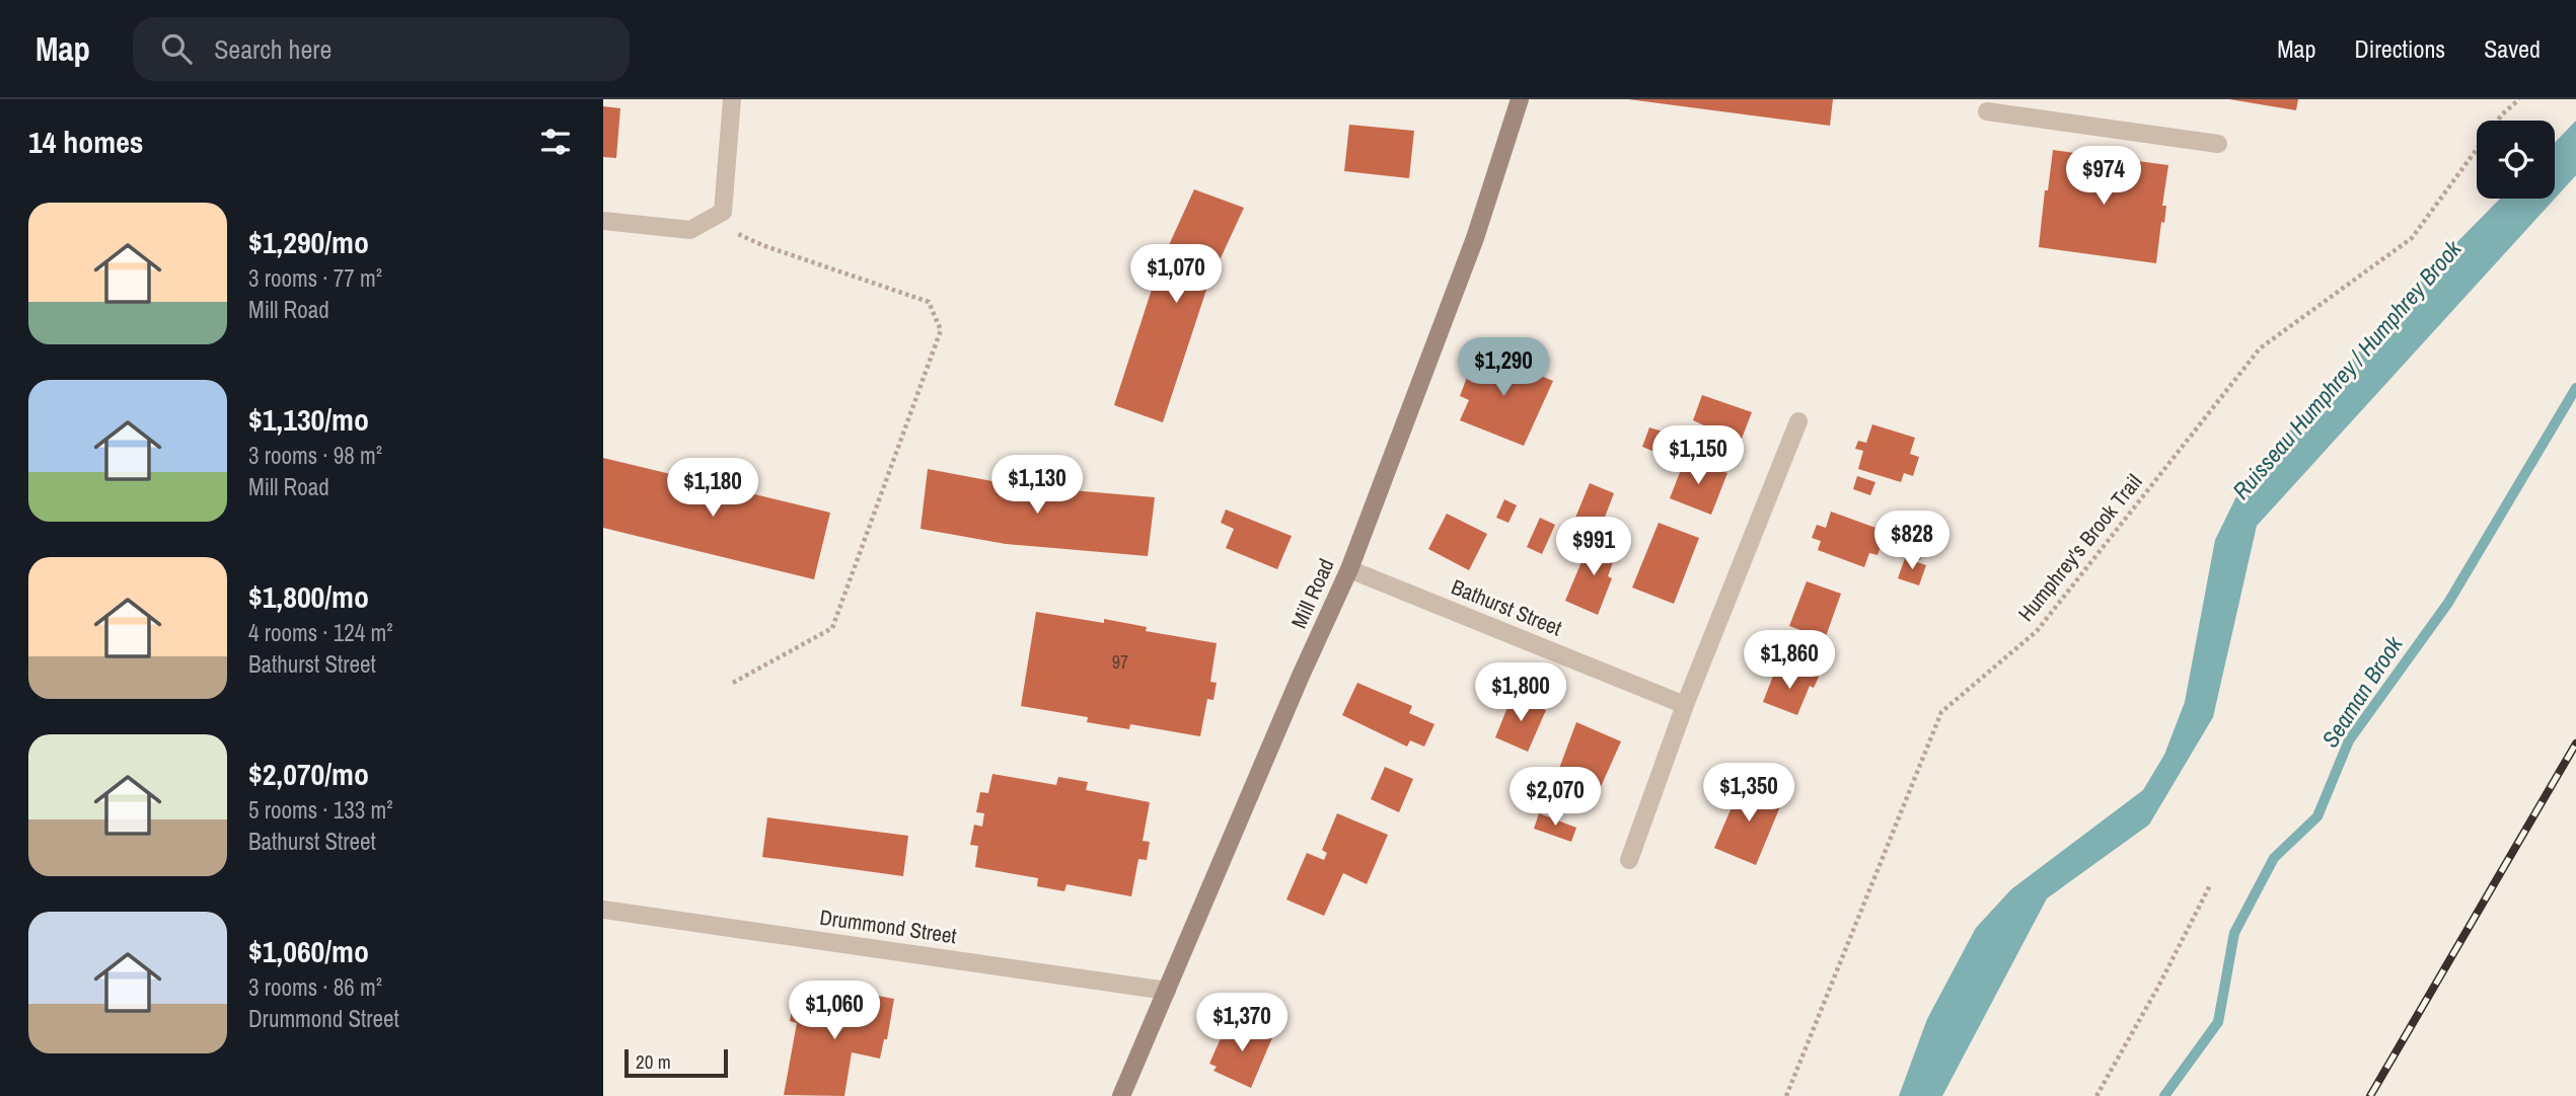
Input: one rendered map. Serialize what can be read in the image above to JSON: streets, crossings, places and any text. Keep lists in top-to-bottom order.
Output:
{
  "streets": {
    "street": ["Mill Road", "Bathurst Street", "Drummond Street"],
    "path": ["Humphrey's Brook Trail"]
  },
  "crossings": [
    ["Mill Road", "Bathurst Street"],
    ["Mill Road", "Drummond Street"]
  ],
  "water": ["Ruisseau Humphrey / Humphrey Brook", "Seaman Brook"],
  "house_numbers": ["97"],
  "scale_bar": "20 m",
  "page": {
    "header": "Map",
    "search": "Search here",
    "nav": ["Map", "Directions", "Saved"],
    "heading": "14 homes",
    "price": [
      "$974",
      "$1,070",
      "$1,290",
      "$1,150",
      "$1,130",
      "$1,180",
      "$828",
      "$991",
      "$1,860",
      "$1,800",
      "$1,350",
      "$2,070",
      "$1,060",
      "$1,370"
    ],
    "list": [
      {
        "name": "$1,290/mo",
        "note": "3 rooms · 77 m² · Mill Road"
      },
      {
        "name": "$1,130/mo",
        "note": "3 rooms · 98 m² · Mill Road"
      },
      {
        "name": "$1,800/mo",
        "note": "4 rooms · 124 m² · Bathurst Street"
      },
      {
        "name": "$2,070/mo",
        "note": "5 rooms · 133 m² · Bathurst Street"
      },
      {
        "name": "$1,060/mo",
        "note": "3 rooms · 86 m² · Drummond Street"
      }
    ],
    "scale": "20 m"
  }
}
